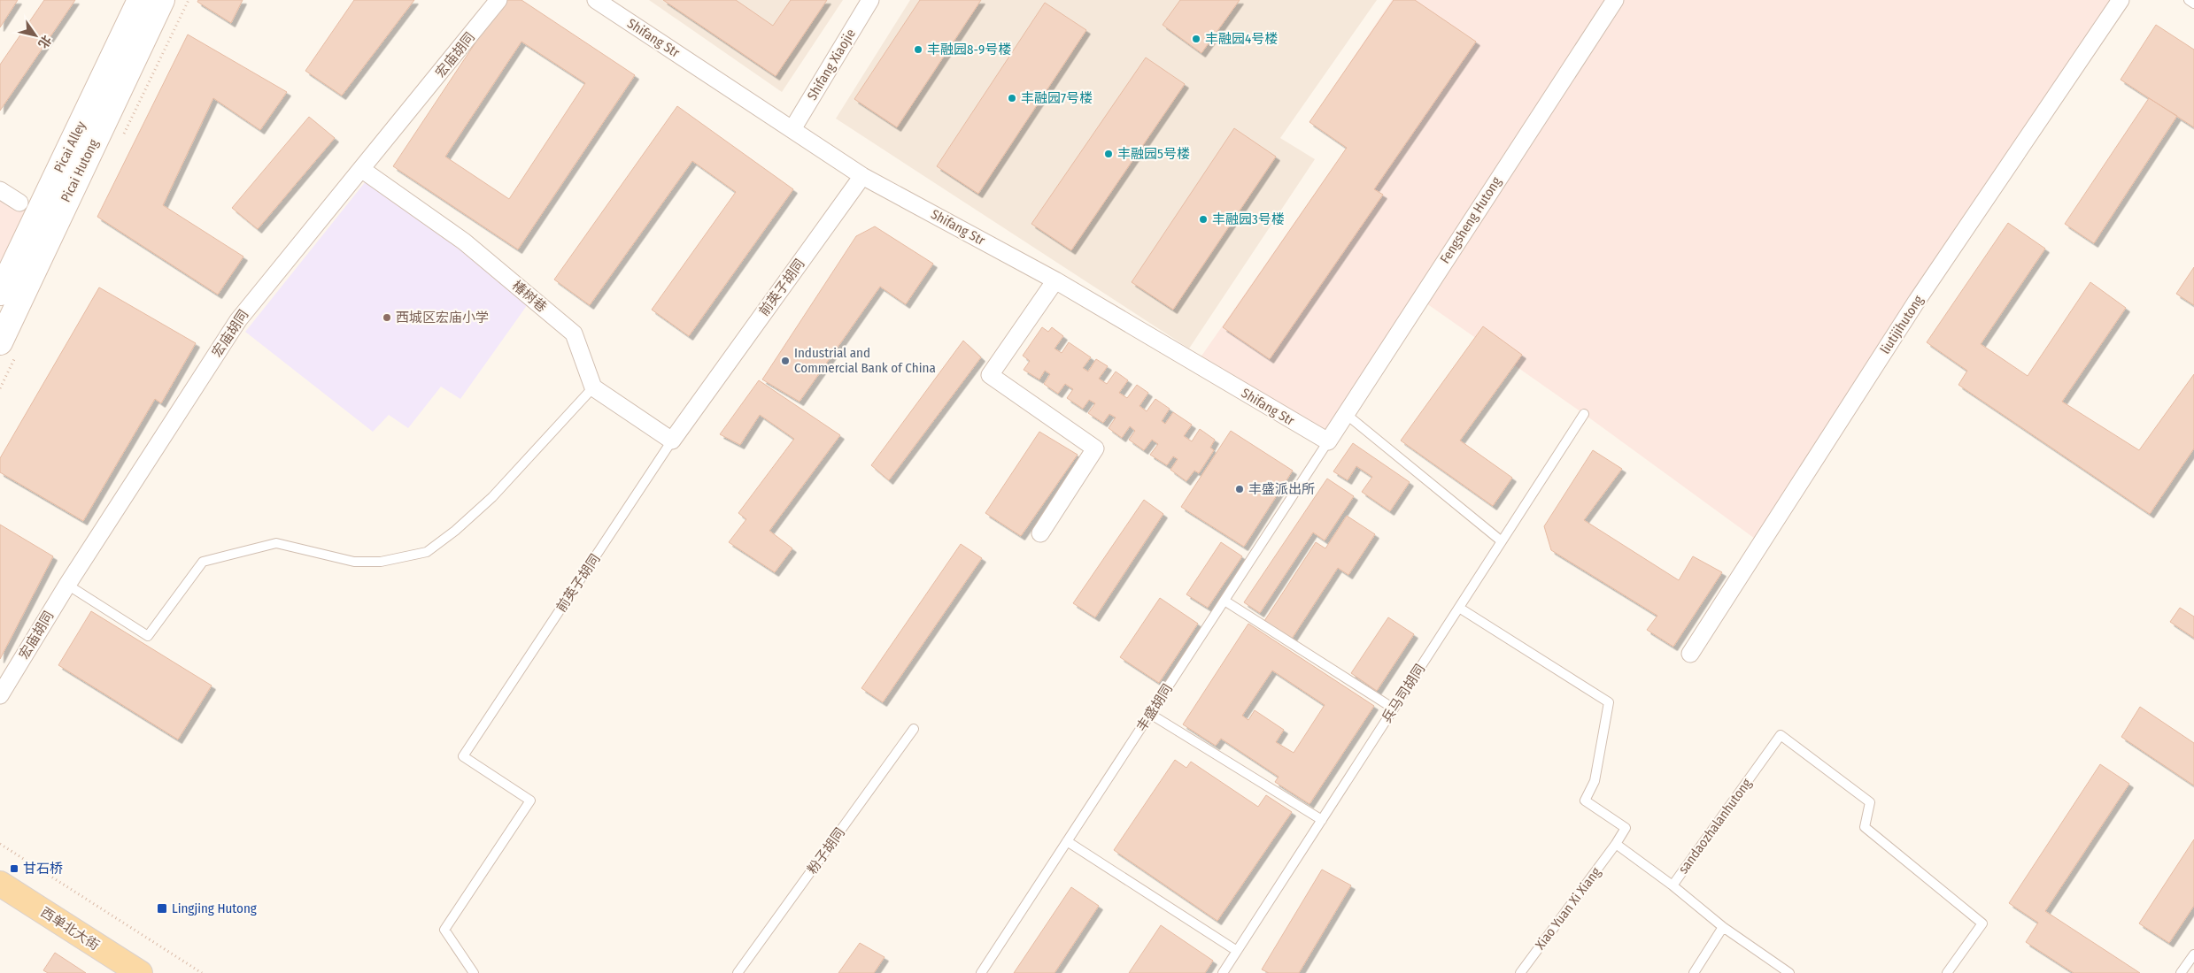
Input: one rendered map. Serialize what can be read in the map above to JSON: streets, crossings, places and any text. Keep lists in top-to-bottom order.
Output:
{
  "streets": {
    "main road": ["Picai Alley", "Picai Hutong", "西单北大街"],
    "street": [
      "Shifang Str",
      "宏庙胡同",
      "Shifang Xiaojie",
      "Fengsheng Hutong",
      "前英子胡同",
      "椿树巷",
      "liutijihutong"
    ],
    "lane": [
      "兵马司胡同",
      "丰盛胡同",
      "sandaozhalanhutong",
      "粉子胡同",
      "Xiao Yuan Xi Xiang"
    ]
  },
  "crossings": [
    ["Shifang Str", "Shifang Xiaojie"],
    ["Shifang Str", "Fengsheng Hutong"],
    ["Shifang Str", "前英子胡同"],
    ["Shifang Str", "丰盛胡同"],
    ["宏庙胡同", "椿树巷"],
    ["Fengsheng Hutong", "丰盛胡同"],
    ["兵马司胡同", "Xiao Yuan Xi Xiang"]
  ],
  "places": {
    "other": [
      "丰融园4号楼",
      "丰融园8-9号楼",
      "丰融园7号楼",
      "丰融园5号楼",
      "丰融园3号楼",
      "西城区宏庙小学",
      "Industrial and Commercial Bank of China",
      "丰盛派出所"
    ],
    "transit": ["甘石桥", "Lingjing Hutong"]
  },
  "north": "bottom right"
}
